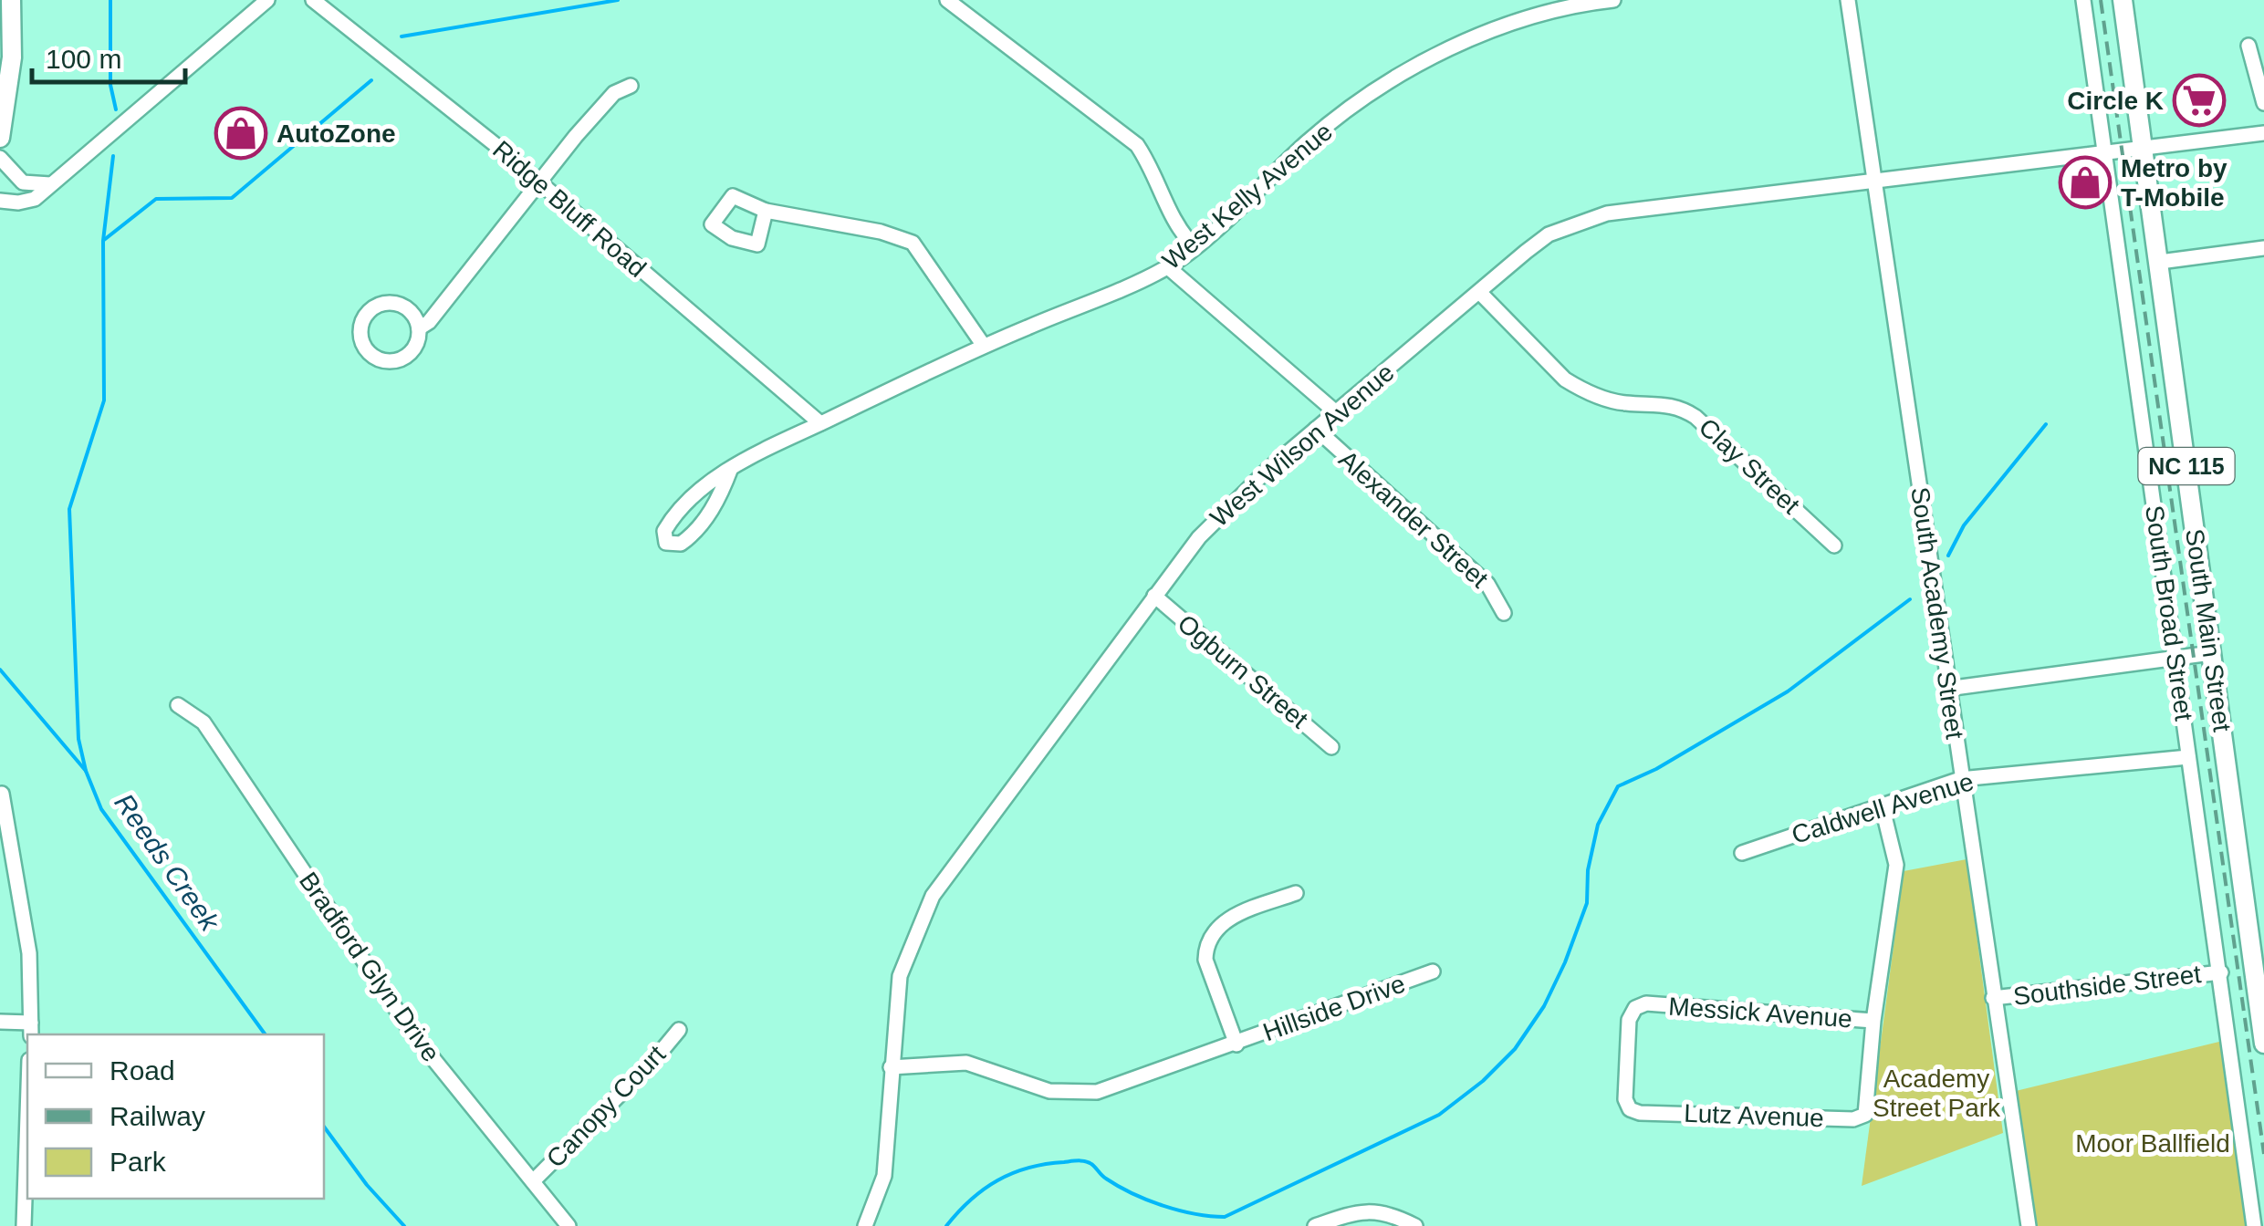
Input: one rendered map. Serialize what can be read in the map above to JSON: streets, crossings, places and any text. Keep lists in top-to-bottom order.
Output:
{
  "streets": {
    "main road": ["NC 115", "South Main Street"],
    "street": [
      "West Kelly Avenue",
      "Ridge Bluff Road",
      "West Wilson Avenue",
      "Clay Street",
      "Alexander Street",
      "South Academy Street",
      "South Broad Street",
      "Ogburn Street",
      "Caldwell Avenue",
      "Bradford Glyn Drive",
      "Southside Street",
      "Hillside Drive",
      "Messick Avenue",
      "Canopy Court",
      "Lutz Avenue"
    ]
  },
  "crossings": [
    ["West Kelly Avenue", "Ridge Bluff Road"],
    ["West Kelly Avenue", "Alexander Street"],
    ["West Wilson Avenue", "Clay Street"],
    ["West Wilson Avenue", "Alexander Street"],
    ["West Wilson Avenue", "South Academy Street"],
    ["West Wilson Avenue", "South Broad Street"],
    ["West Wilson Avenue", "South Main Street"],
    ["West Wilson Avenue", "Ogburn Street"],
    ["West Wilson Avenue", "Hillside Drive"],
    ["South Academy Street", "Caldwell Avenue"],
    ["South Academy Street", "Southside Street"],
    ["South Broad Street", "Caldwell Avenue"],
    ["South Broad Street", "Southside Street"],
    ["Bradford Glyn Drive", "Canopy Court"],
    ["Messick Avenue", "Lutz Avenue"]
  ],
  "water": ["Reeds Creek"],
  "parks": ["Academy Street Park", "Moor Ballfield"],
  "places": {
    "supermarket": ["Circle K"],
    "shop": ["AutoZone", "Metro by T-Mobile"]
  },
  "legend": ["Road", "Railway", "Park"],
  "scale_bar": "100 m"
}
